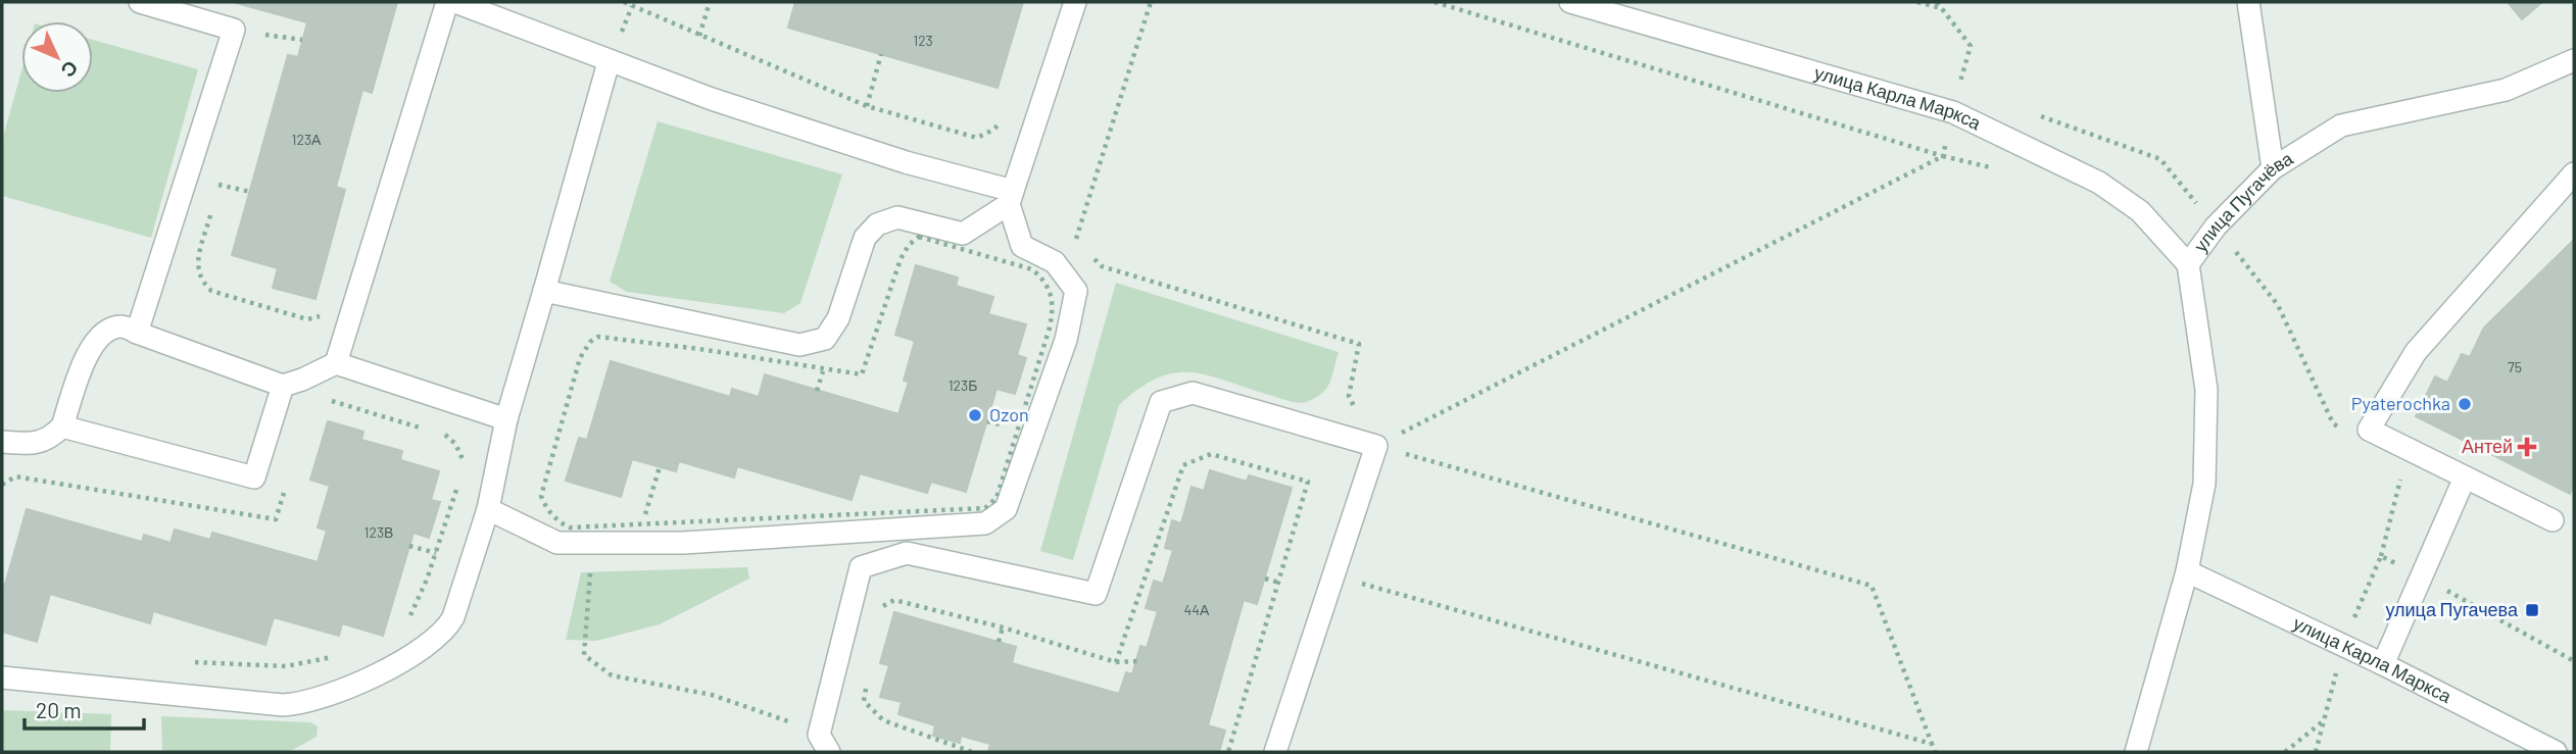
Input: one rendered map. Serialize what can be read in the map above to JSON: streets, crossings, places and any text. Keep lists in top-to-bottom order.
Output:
{
  "streets": {
    "street": ["улица Карла Маркса", "улица Пугачёва"]
  },
  "crossings": [
    ["улица Карла Маркса", "улица Пугачёва"]
  ],
  "places": {
    "other": ["Pyaterochka", "Ozon"],
    "health": ["Антей"],
    "transit": ["улица Пугачева"]
  },
  "house_numbers": [
    "123",
    "123А",
    "75",
    "123Б",
    "123В",
    "44А"
  ],
  "scale_bar": "20 m",
  "north": "bottom right"
}
